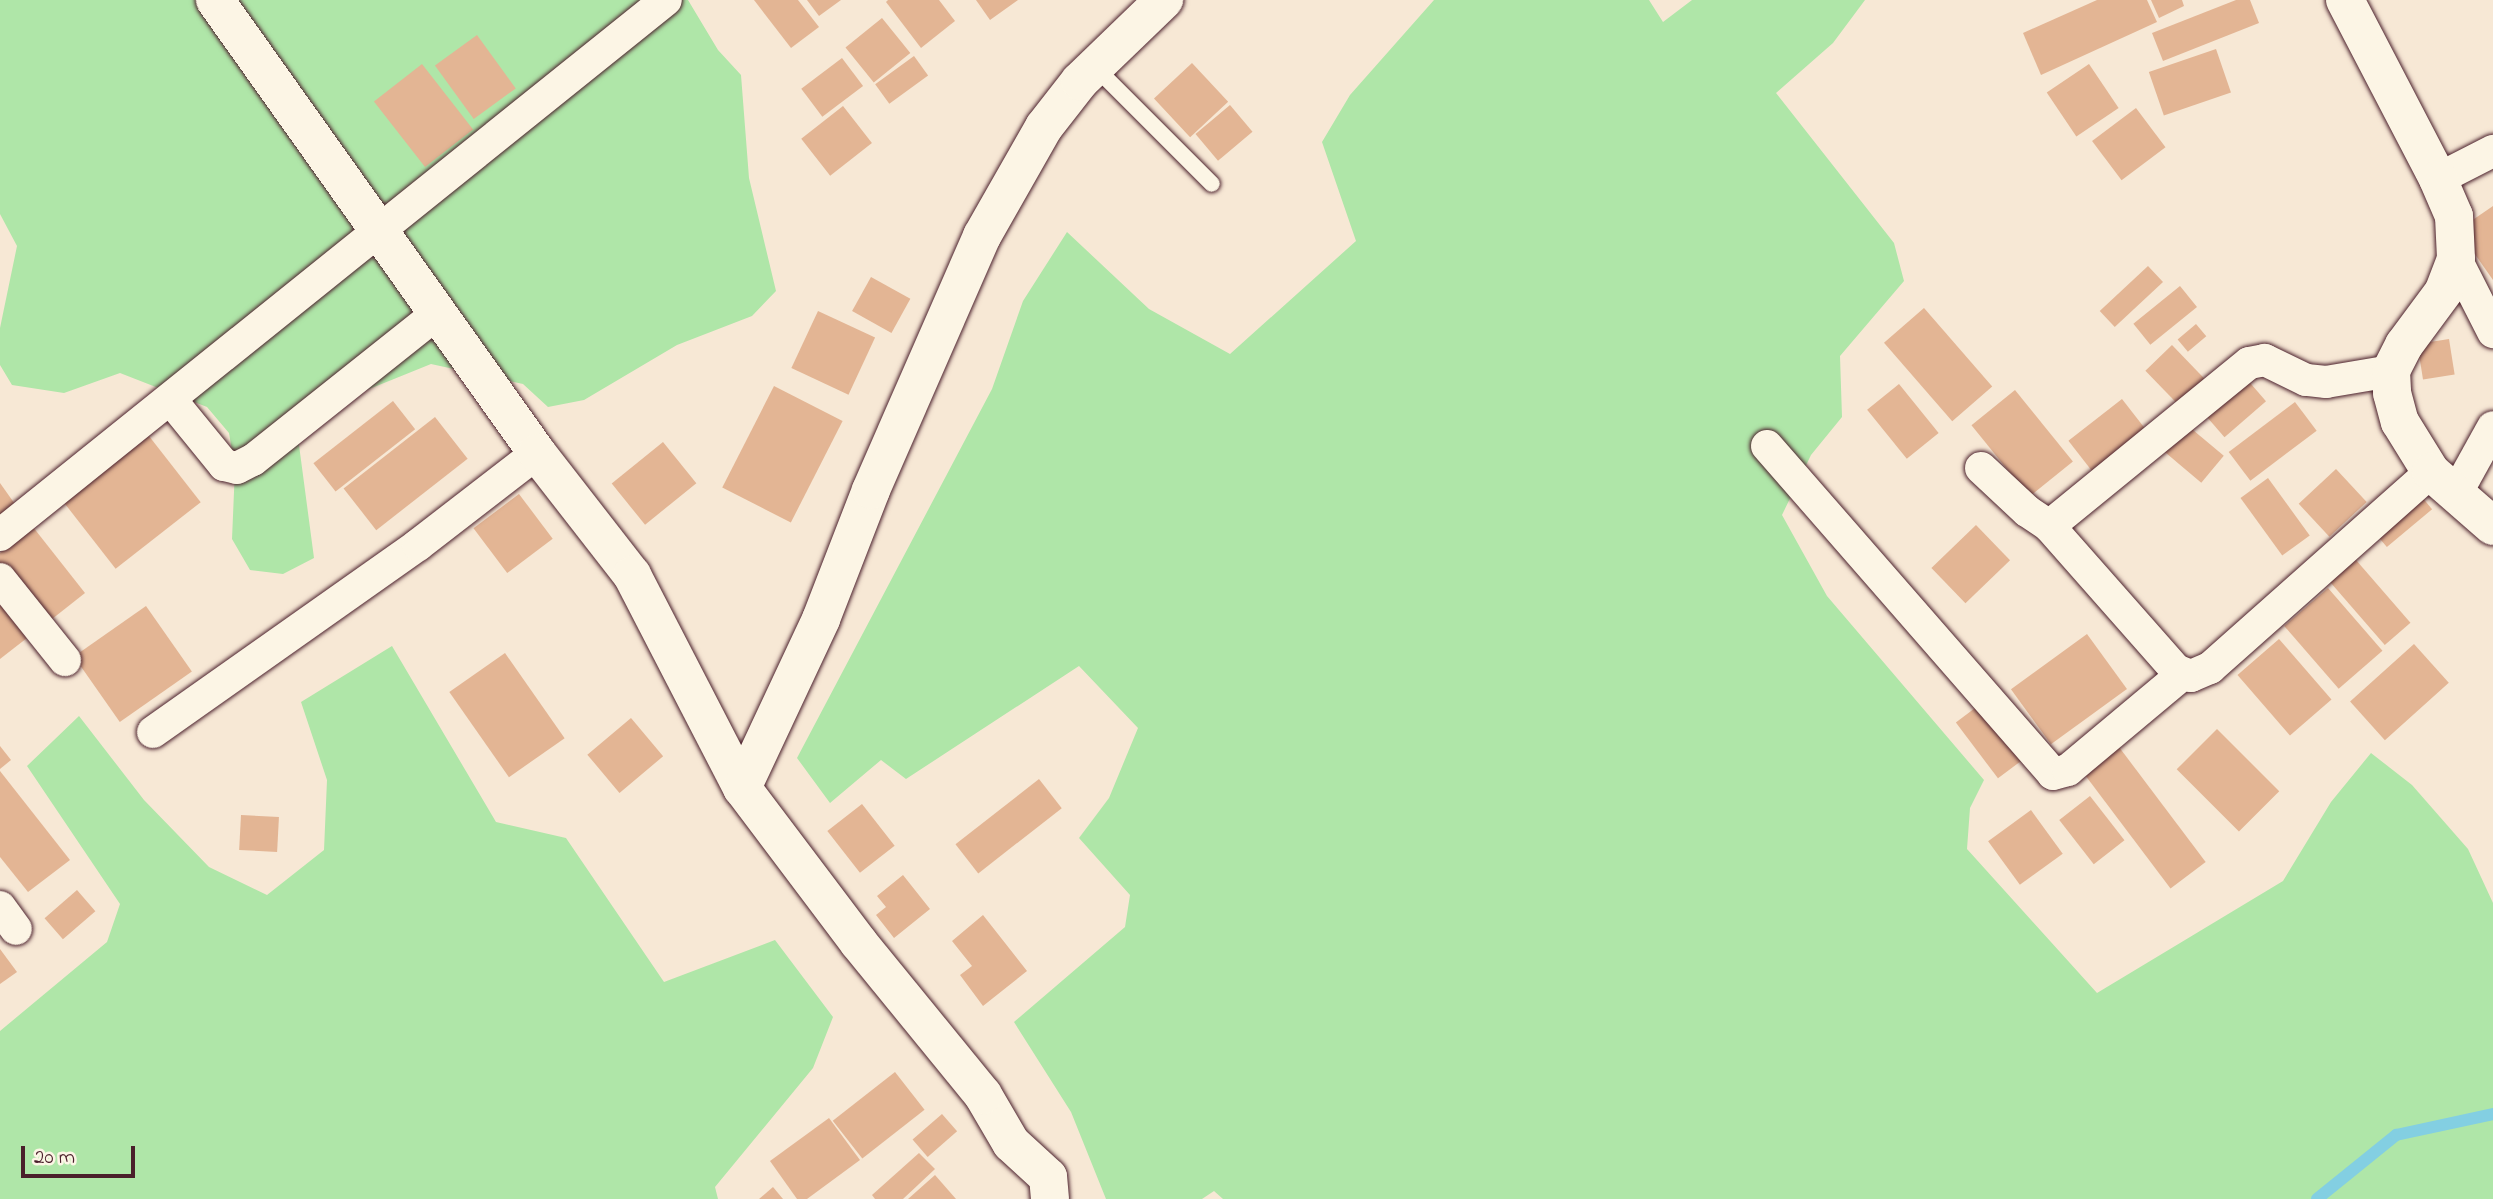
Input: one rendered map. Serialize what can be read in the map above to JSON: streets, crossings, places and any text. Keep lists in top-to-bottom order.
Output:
{
  "scale_bar": "20 m"
}
